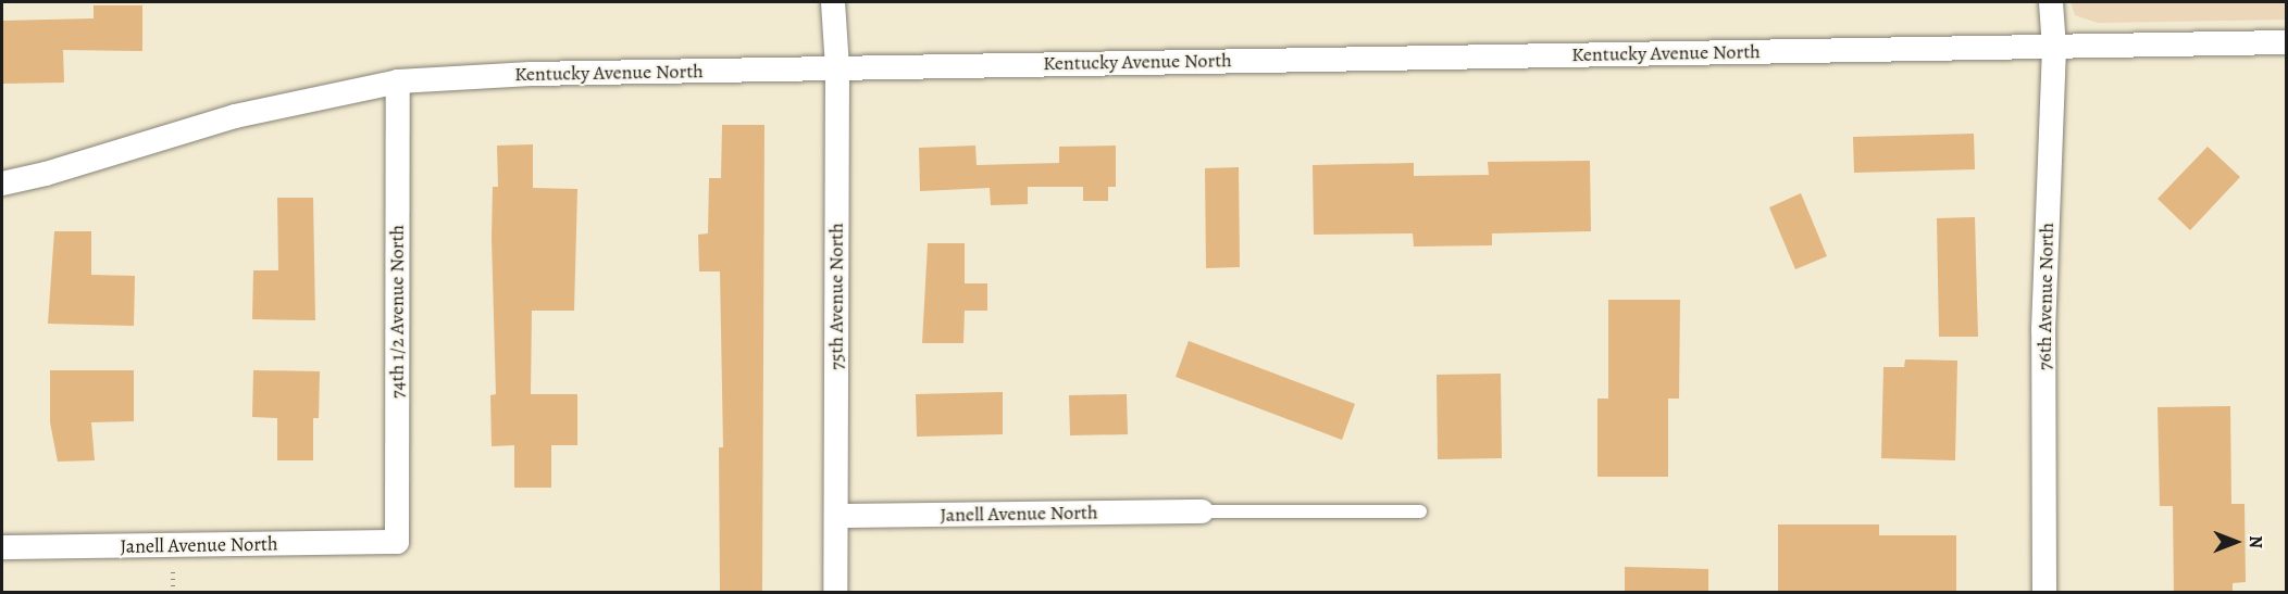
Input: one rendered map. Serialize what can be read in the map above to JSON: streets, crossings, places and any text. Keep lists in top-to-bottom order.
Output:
{
  "streets": {
    "street": [
      "Kentucky Avenue North",
      "75th Avenue North",
      "76th Avenue North",
      "74th 1/2 Avenue North",
      "Janell Avenue North"
    ]
  },
  "crossings": [
    ["Kentucky Avenue North", "75th Avenue North"],
    ["Kentucky Avenue North", "76th Avenue North"],
    ["Kentucky Avenue North", "74th 1/2 Avenue North"],
    ["75th Avenue North", "Janell Avenue North"],
    ["74th 1/2 Avenue North", "Janell Avenue North"]
  ],
  "north": "right"
}
